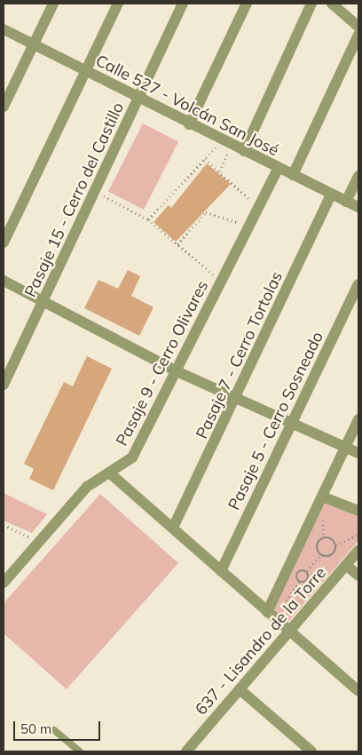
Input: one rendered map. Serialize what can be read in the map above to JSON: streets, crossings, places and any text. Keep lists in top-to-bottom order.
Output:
{
  "streets": {
    "street": [
      "Calle 527 - Volcán San José",
      "Pasaje 15 - Cerro del Castillo",
      "Pasaje 7 - Cerro Tortolas",
      "Pasaje 9 - Cerro Olivares",
      "Pasaje 5 - Cerro Sosneado",
      "637 - Lisandro de la Torre"
    ]
  },
  "crossings": [
    ["Calle 527 - Volcán San José", "Pasaje 15 - Cerro del Castillo"],
    ["Calle 527 - Volcán San José", "Pasaje 7 - Cerro Tortolas"],
    ["Calle 527 - Volcán San José", "Pasaje 9 - Cerro Olivares"]
  ],
  "scale_bar": "50 m"
}
